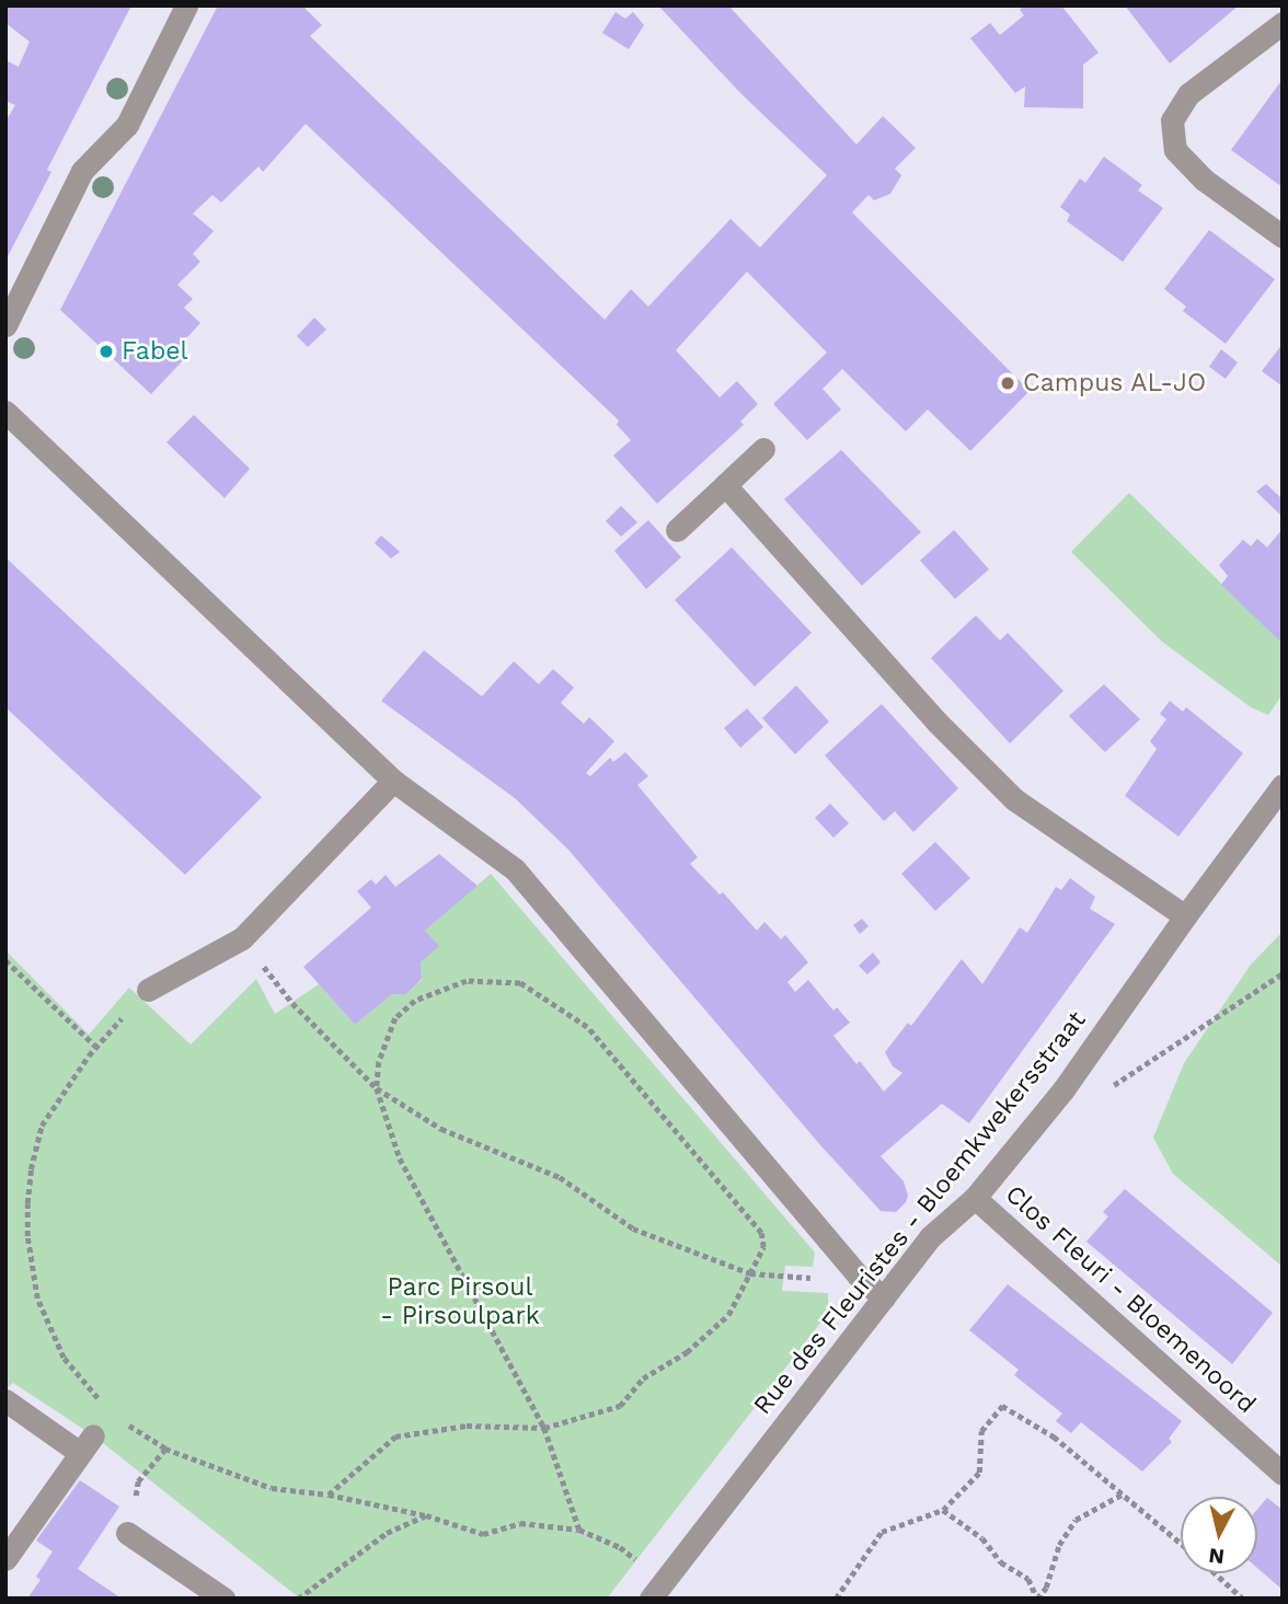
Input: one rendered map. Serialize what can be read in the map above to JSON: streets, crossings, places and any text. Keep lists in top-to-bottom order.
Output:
{
  "streets": {
    "street": ["Rue des Fleuristes - Bloemkwekersstraat", "Clos Fleuri - Bloemenoord"]
  },
  "crossings": [
    ["Rue des Fleuristes - Bloemkwekersstraat", "Clos Fleuri - Bloemenoord"]
  ],
  "parks": ["Parc Pirsoul - Pirsoulpark"],
  "places": ["Fabel", "Campus AL-JO"],
  "north": "bottom"
}
